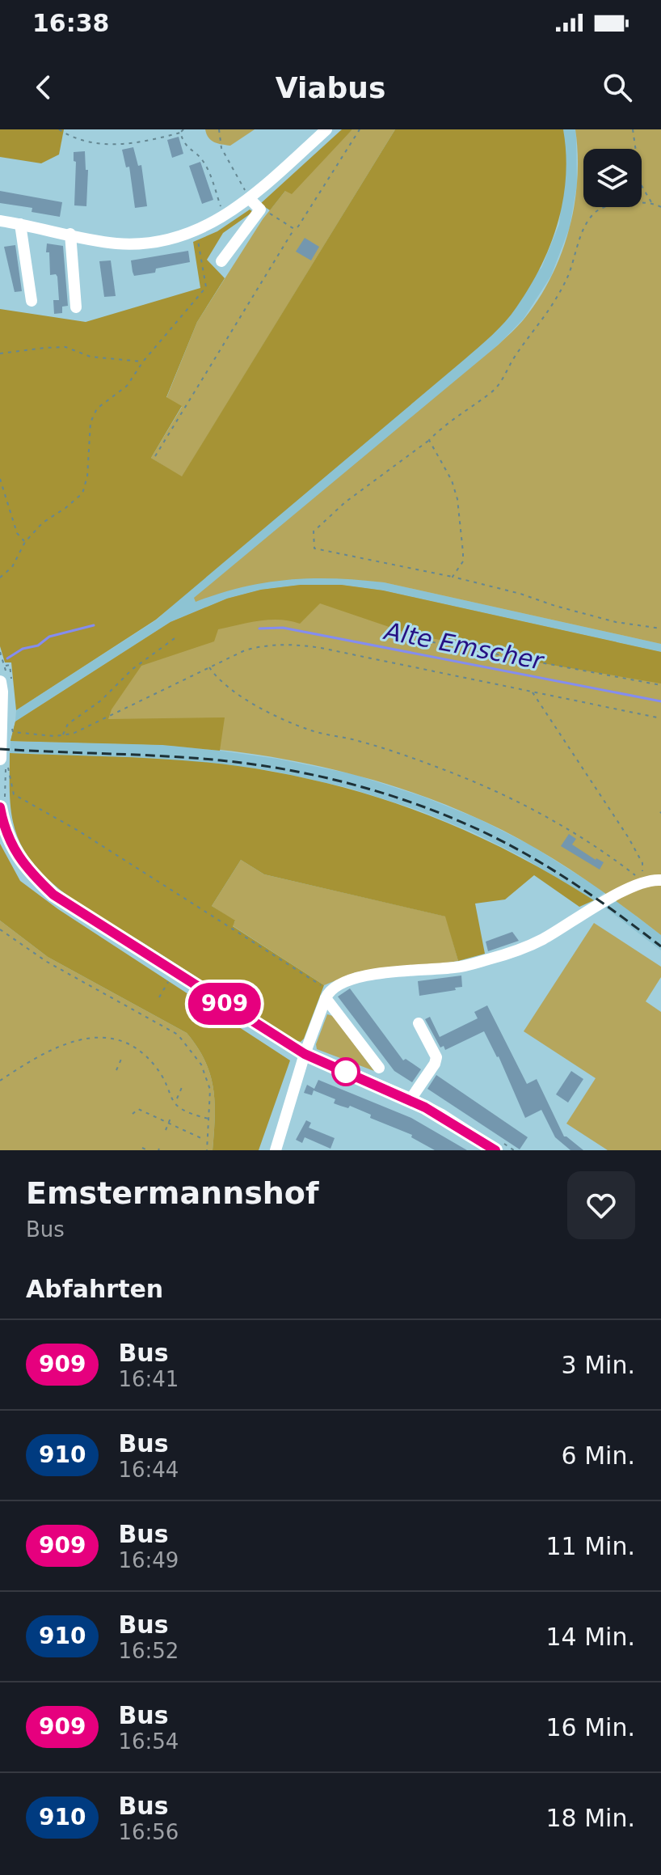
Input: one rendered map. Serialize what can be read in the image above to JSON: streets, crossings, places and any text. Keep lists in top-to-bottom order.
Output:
{
  "water": ["Alte Emscher"],
  "lines": ["bus line 909"],
  "page": {
    "status": "16:38",
    "header": "Viabus",
    "on_map": "909",
    "heading": [
      ["Emstermannshof", "Bus"],
      "Abfahrten"
    ],
    "list": [
      {
        "mark": "909",
        "name": "Bus",
        "note": "16:41",
        "value": "3 Min."
      },
      {
        "mark": "910",
        "name": "Bus",
        "note": "16:44",
        "value": "6 Min."
      },
      {
        "mark": "909",
        "name": "Bus",
        "note": "16:49",
        "value": "11 Min."
      },
      {
        "mark": "910",
        "name": "Bus",
        "note": "16:52",
        "value": "14 Min."
      },
      {
        "mark": "909",
        "name": "Bus",
        "note": "16:54",
        "value": "16 Min."
      },
      {
        "mark": "910",
        "name": "Bus",
        "note": "16:56",
        "value": "18 Min."
      }
    ]
  }
}
